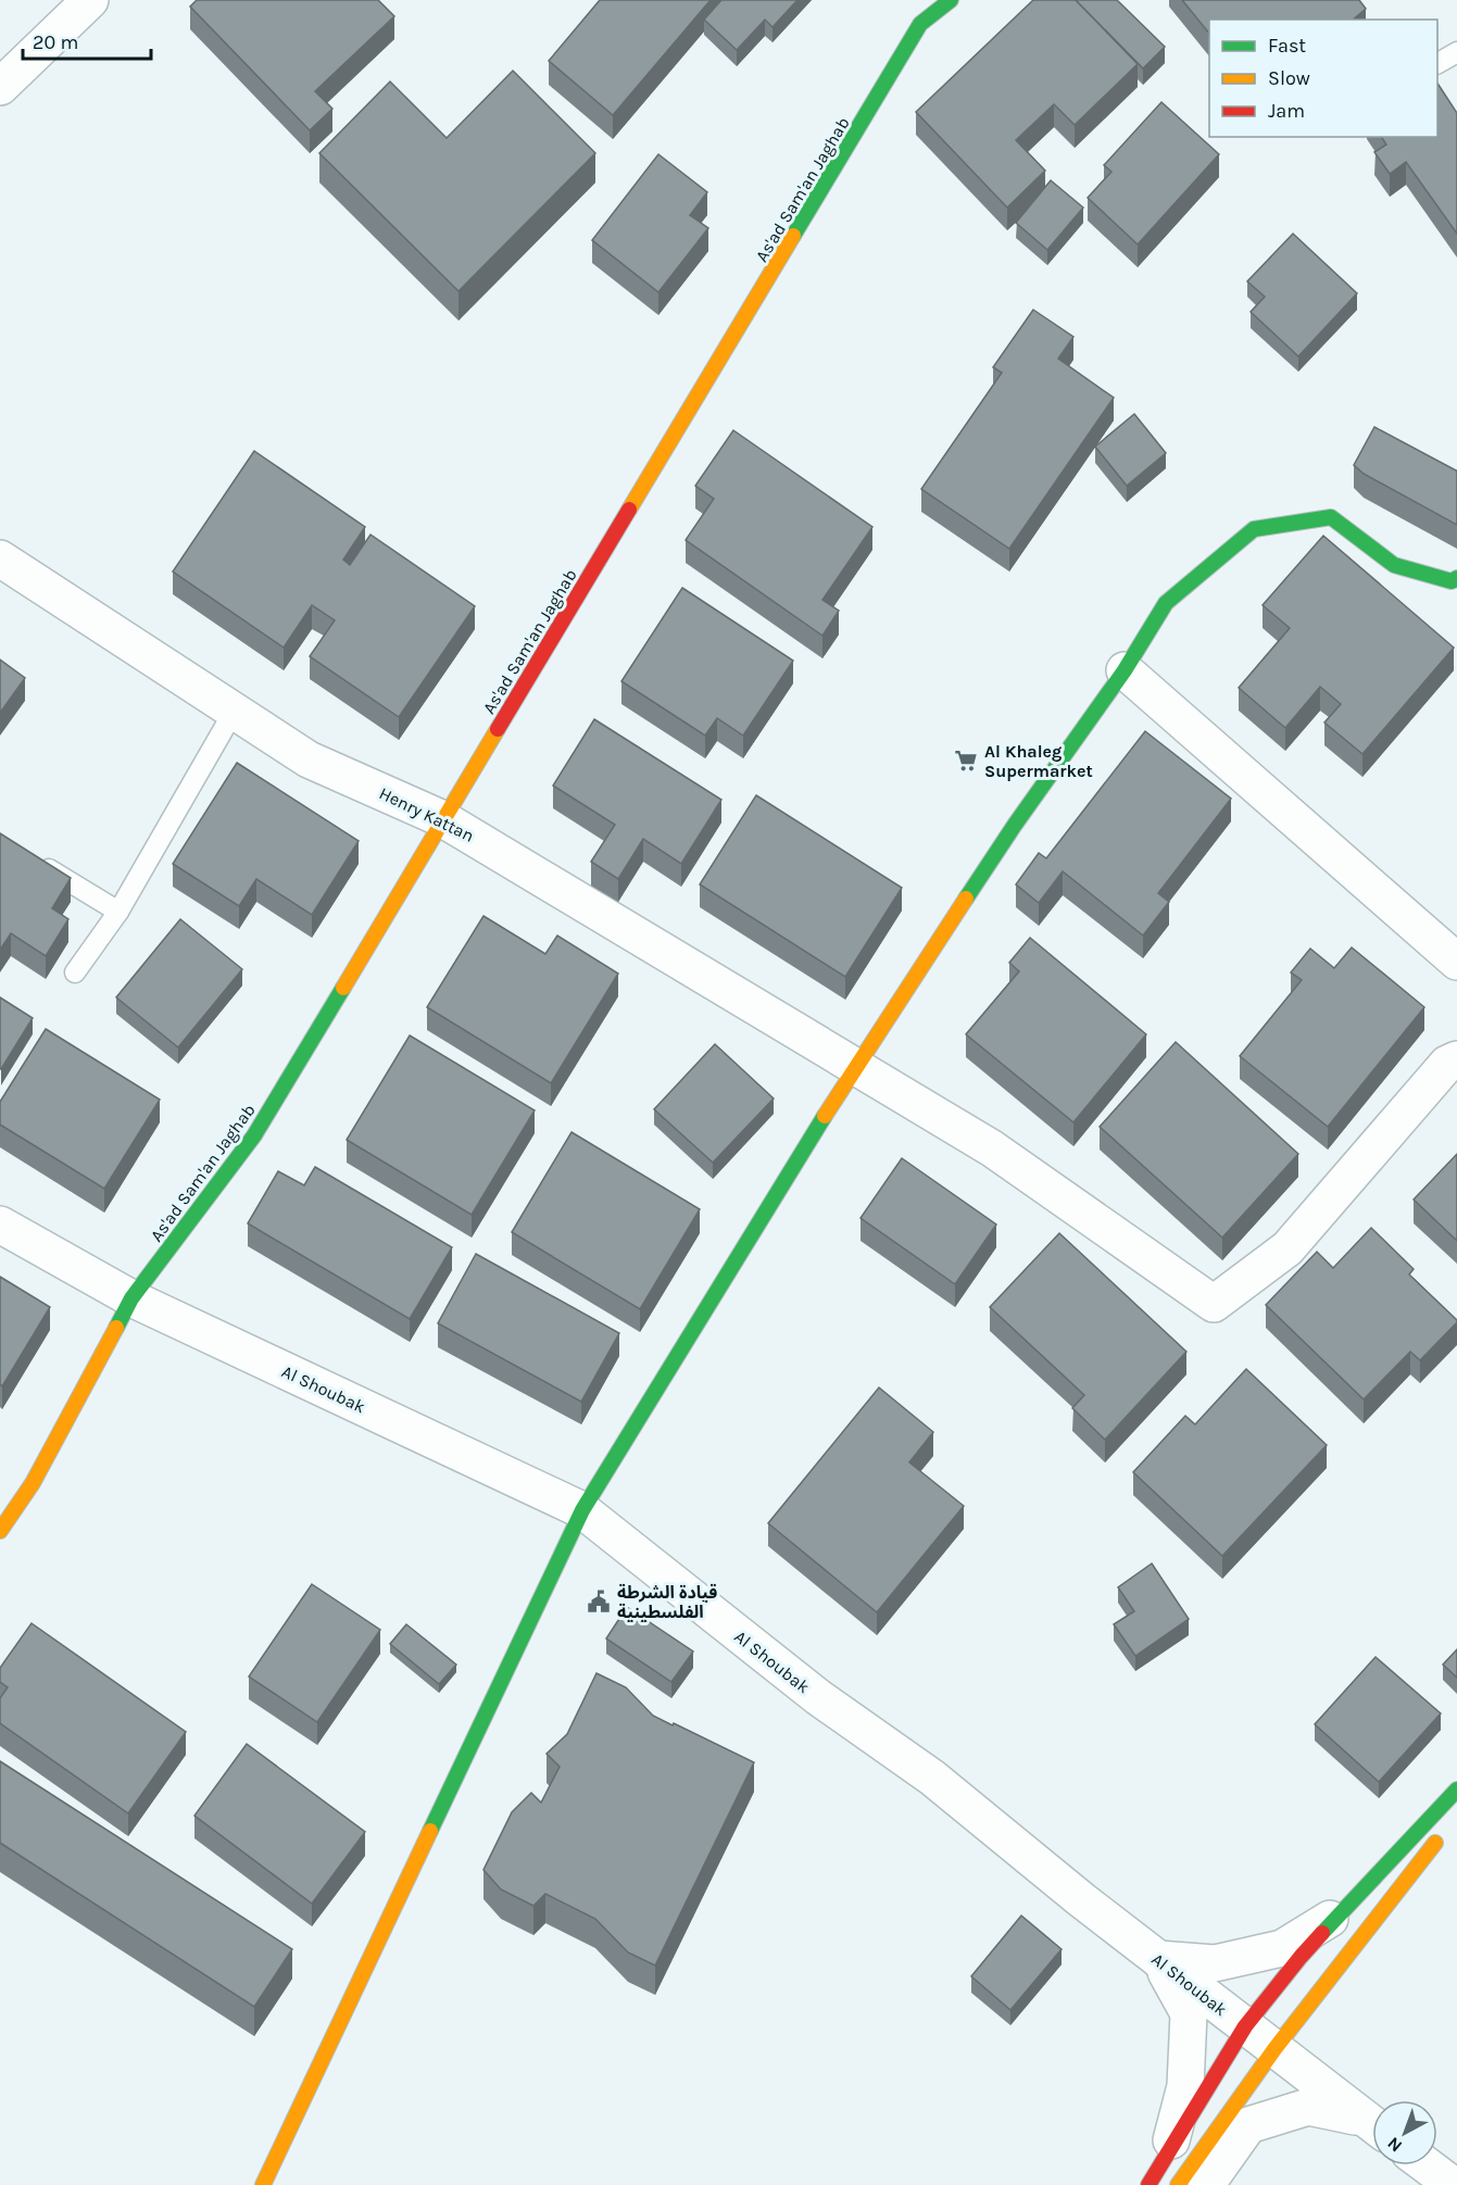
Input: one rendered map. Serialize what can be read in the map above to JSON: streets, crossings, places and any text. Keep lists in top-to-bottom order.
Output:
{
  "streets": {
    "street": ["As'ad Sam'an Jaghab", "Henry Kattan", "Al Shoubak"]
  },
  "crossings": [
    ["As'ad Sam'an Jaghab", "Henry Kattan"],
    ["As'ad Sam'an Jaghab", "Al Shoubak"]
  ],
  "places": {
    "supermarket": ["Al Khaleg Supermarket"],
    "public building": ["قيادة الشرطة الفلسطينية"]
  },
  "legend": ["Fast", "Slow", "Jam"],
  "scale_bar": "20 m",
  "north": "bottom left"
}
